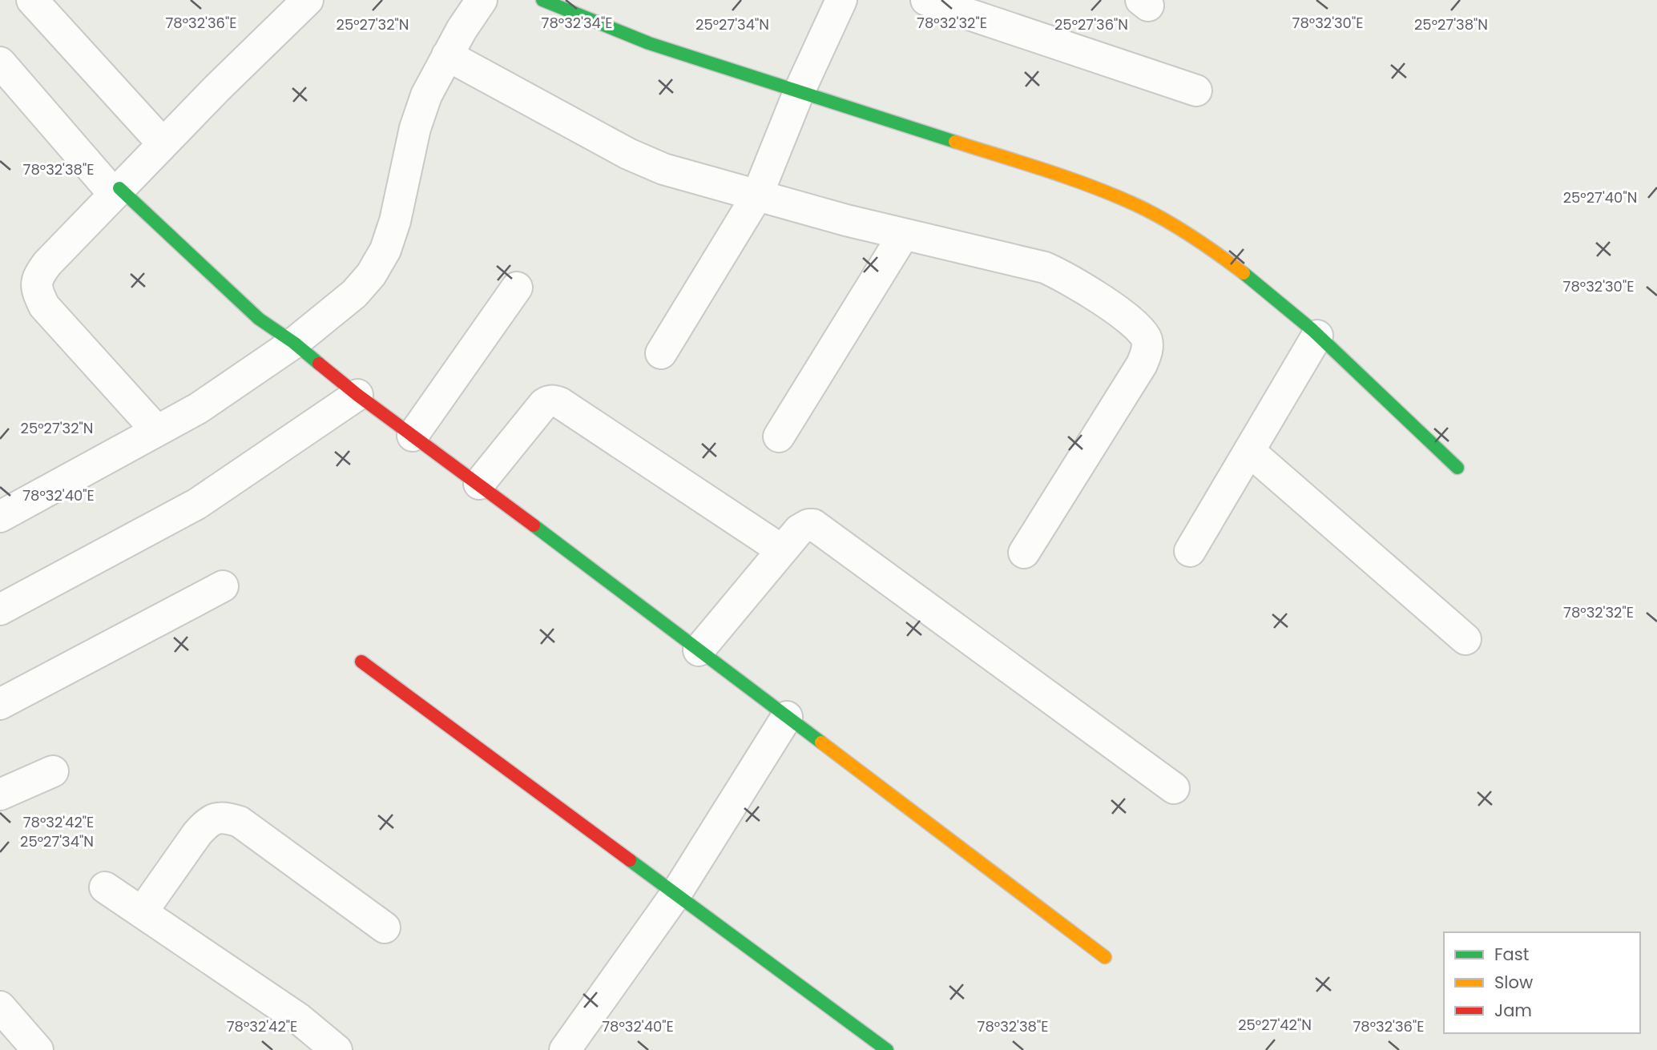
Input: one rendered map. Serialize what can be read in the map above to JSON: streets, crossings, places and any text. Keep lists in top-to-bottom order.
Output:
{
  "legend": ["Fast", "Slow", "Jam"],
  "coordinates": [
    "78°32'36\"E",
    "78°32'34\"E",
    "78°32'32\"E",
    "78°32'30\"E",
    "25°27'34\"N",
    "25°27'32\"N",
    "25°27'36\"N",
    "25°27'38\"N",
    "78°32'38\"E",
    "25°27'40\"N",
    "78°32'40\"E",
    "78°32'42\"E",
    "25°27'42\"N"
  ]
}
